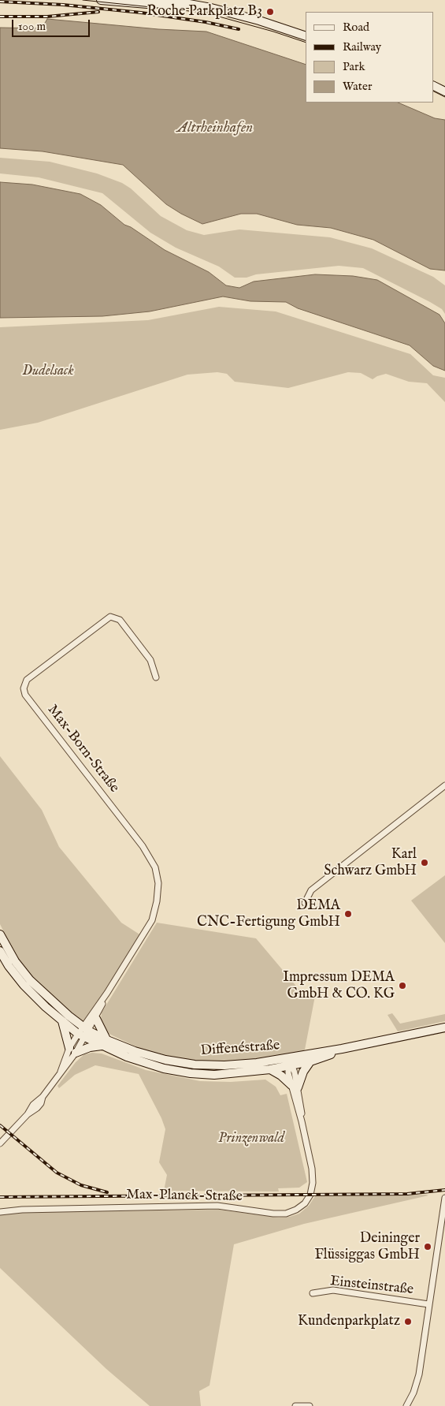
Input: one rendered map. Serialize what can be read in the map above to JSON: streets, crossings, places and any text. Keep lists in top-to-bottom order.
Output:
{
  "streets": {
    "main road": ["Diffenéstraße"],
    "street": ["Max-Born-Straße", "Max-Planck-Straße", "Einsteinstraße"]
  },
  "crossings": [
    ["Max-Born-Straße", "Diffenéstraße"],
    ["Diffenéstraße", "Max-Planck-Straße"]
  ],
  "water": ["Altrheinhafen"],
  "parks": ["Dudelsack", "Prinzenwald"],
  "places": [
    "Roche Parkplatz B3",
    "Karl Schwarz GmbH",
    "DEMA CNC-Fertigung GmbH",
    "Impressum DEMA GmbH & CO. KG",
    "Deininger Flüssiggas GmbH",
    "Kundenparkplatz"
  ],
  "legend": [
    "Road",
    "Railway",
    "Park",
    "Water"
  ],
  "scale_bar": "100 m"
}
